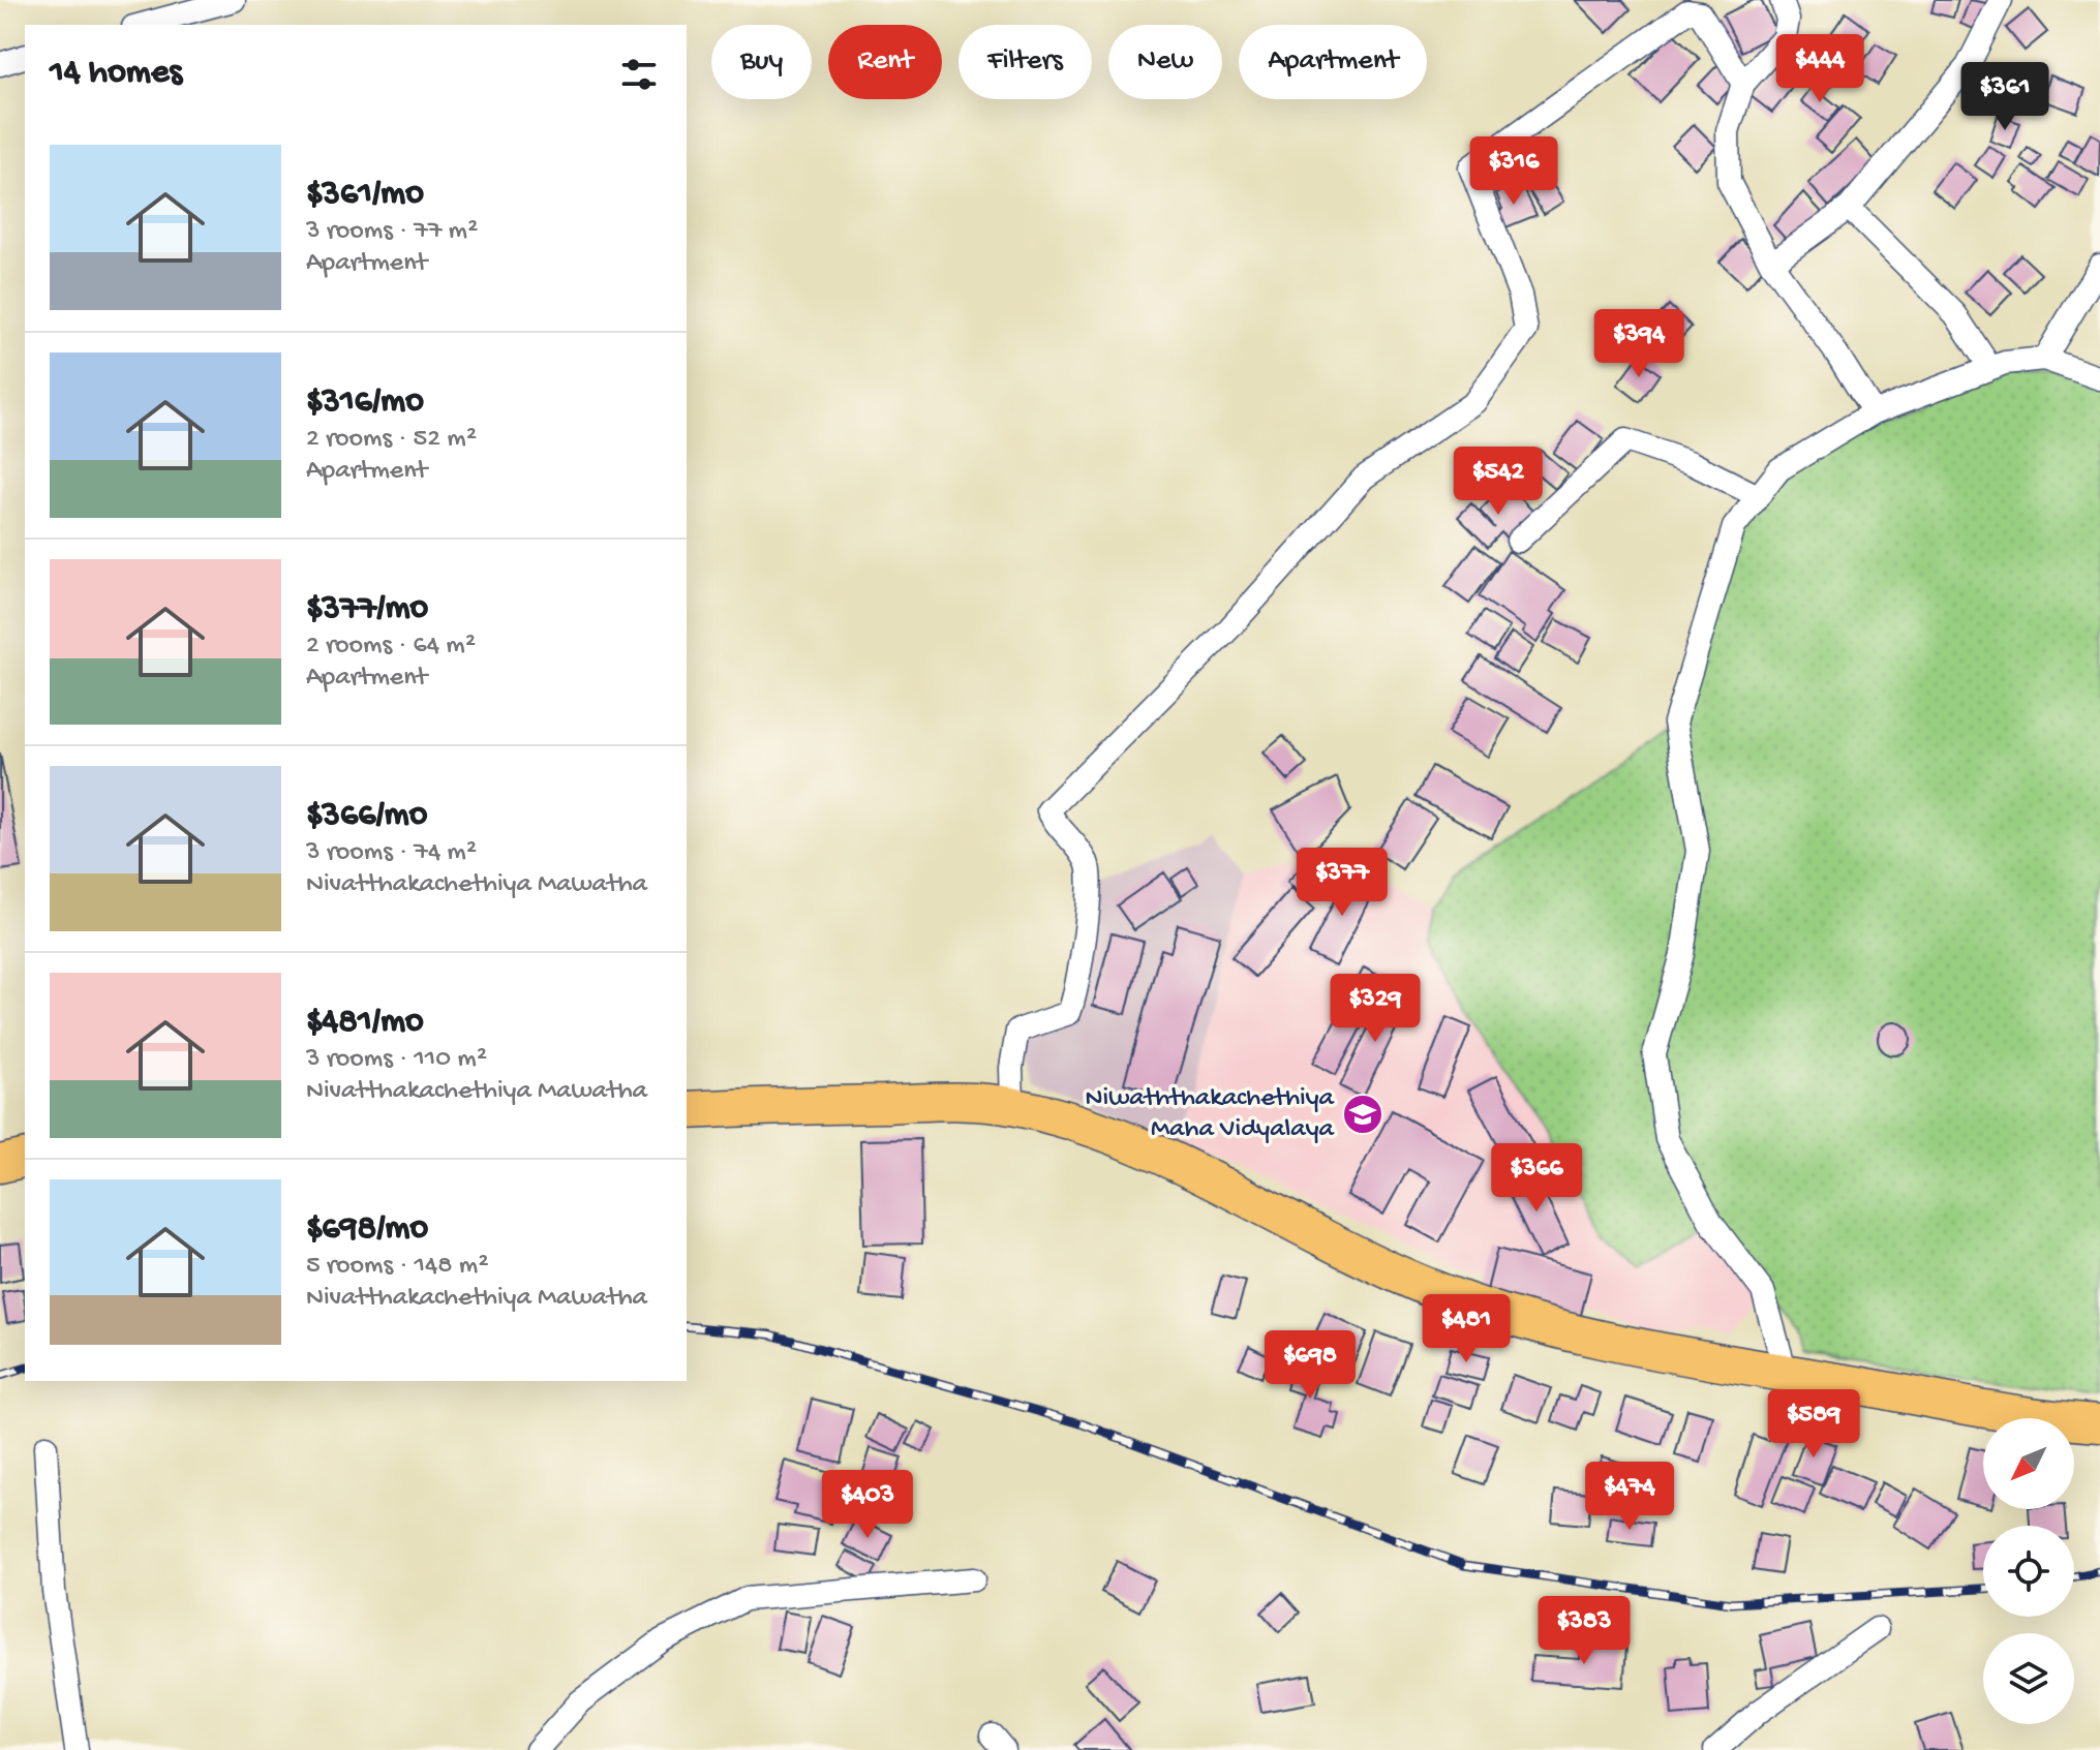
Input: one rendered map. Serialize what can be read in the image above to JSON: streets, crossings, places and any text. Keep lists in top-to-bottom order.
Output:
{
  "places": {
    "school or university": ["Niwaththakachethiya Maha Vidyalaya"]
  },
  "north": "bottom left",
  "page": {
    "chip": [
      "Buy",
      "Rent",
      "Filters",
      "New",
      "Apartment"
    ],
    "heading": "14 homes",
    "price": [
      "$444",
      "$361",
      "$316",
      "$394",
      "$542",
      "$377",
      "$329",
      "$366",
      "$481",
      "$698",
      "$589",
      "$474",
      "$403",
      "$383"
    ],
    "list": [
      {
        "name": "$361/mo",
        "note": "3 rooms · 77 m² · Apartment"
      },
      {
        "name": "$316/mo",
        "note": "2 rooms · 52 m² · Apartment"
      },
      {
        "name": "$377/mo",
        "note": "2 rooms · 64 m² · Apartment"
      },
      {
        "name": "$366/mo",
        "note": "3 rooms · 74 m² · Nivatthakachethiya Mawatha"
      },
      {
        "name": "$481/mo",
        "note": "3 rooms · 110 m² · Nivatthakachethiya Mawatha"
      },
      {
        "name": "$698/mo",
        "note": "5 rooms · 148 m² · Nivatthakachethiya Mawatha"
      }
    ]
  }
}
